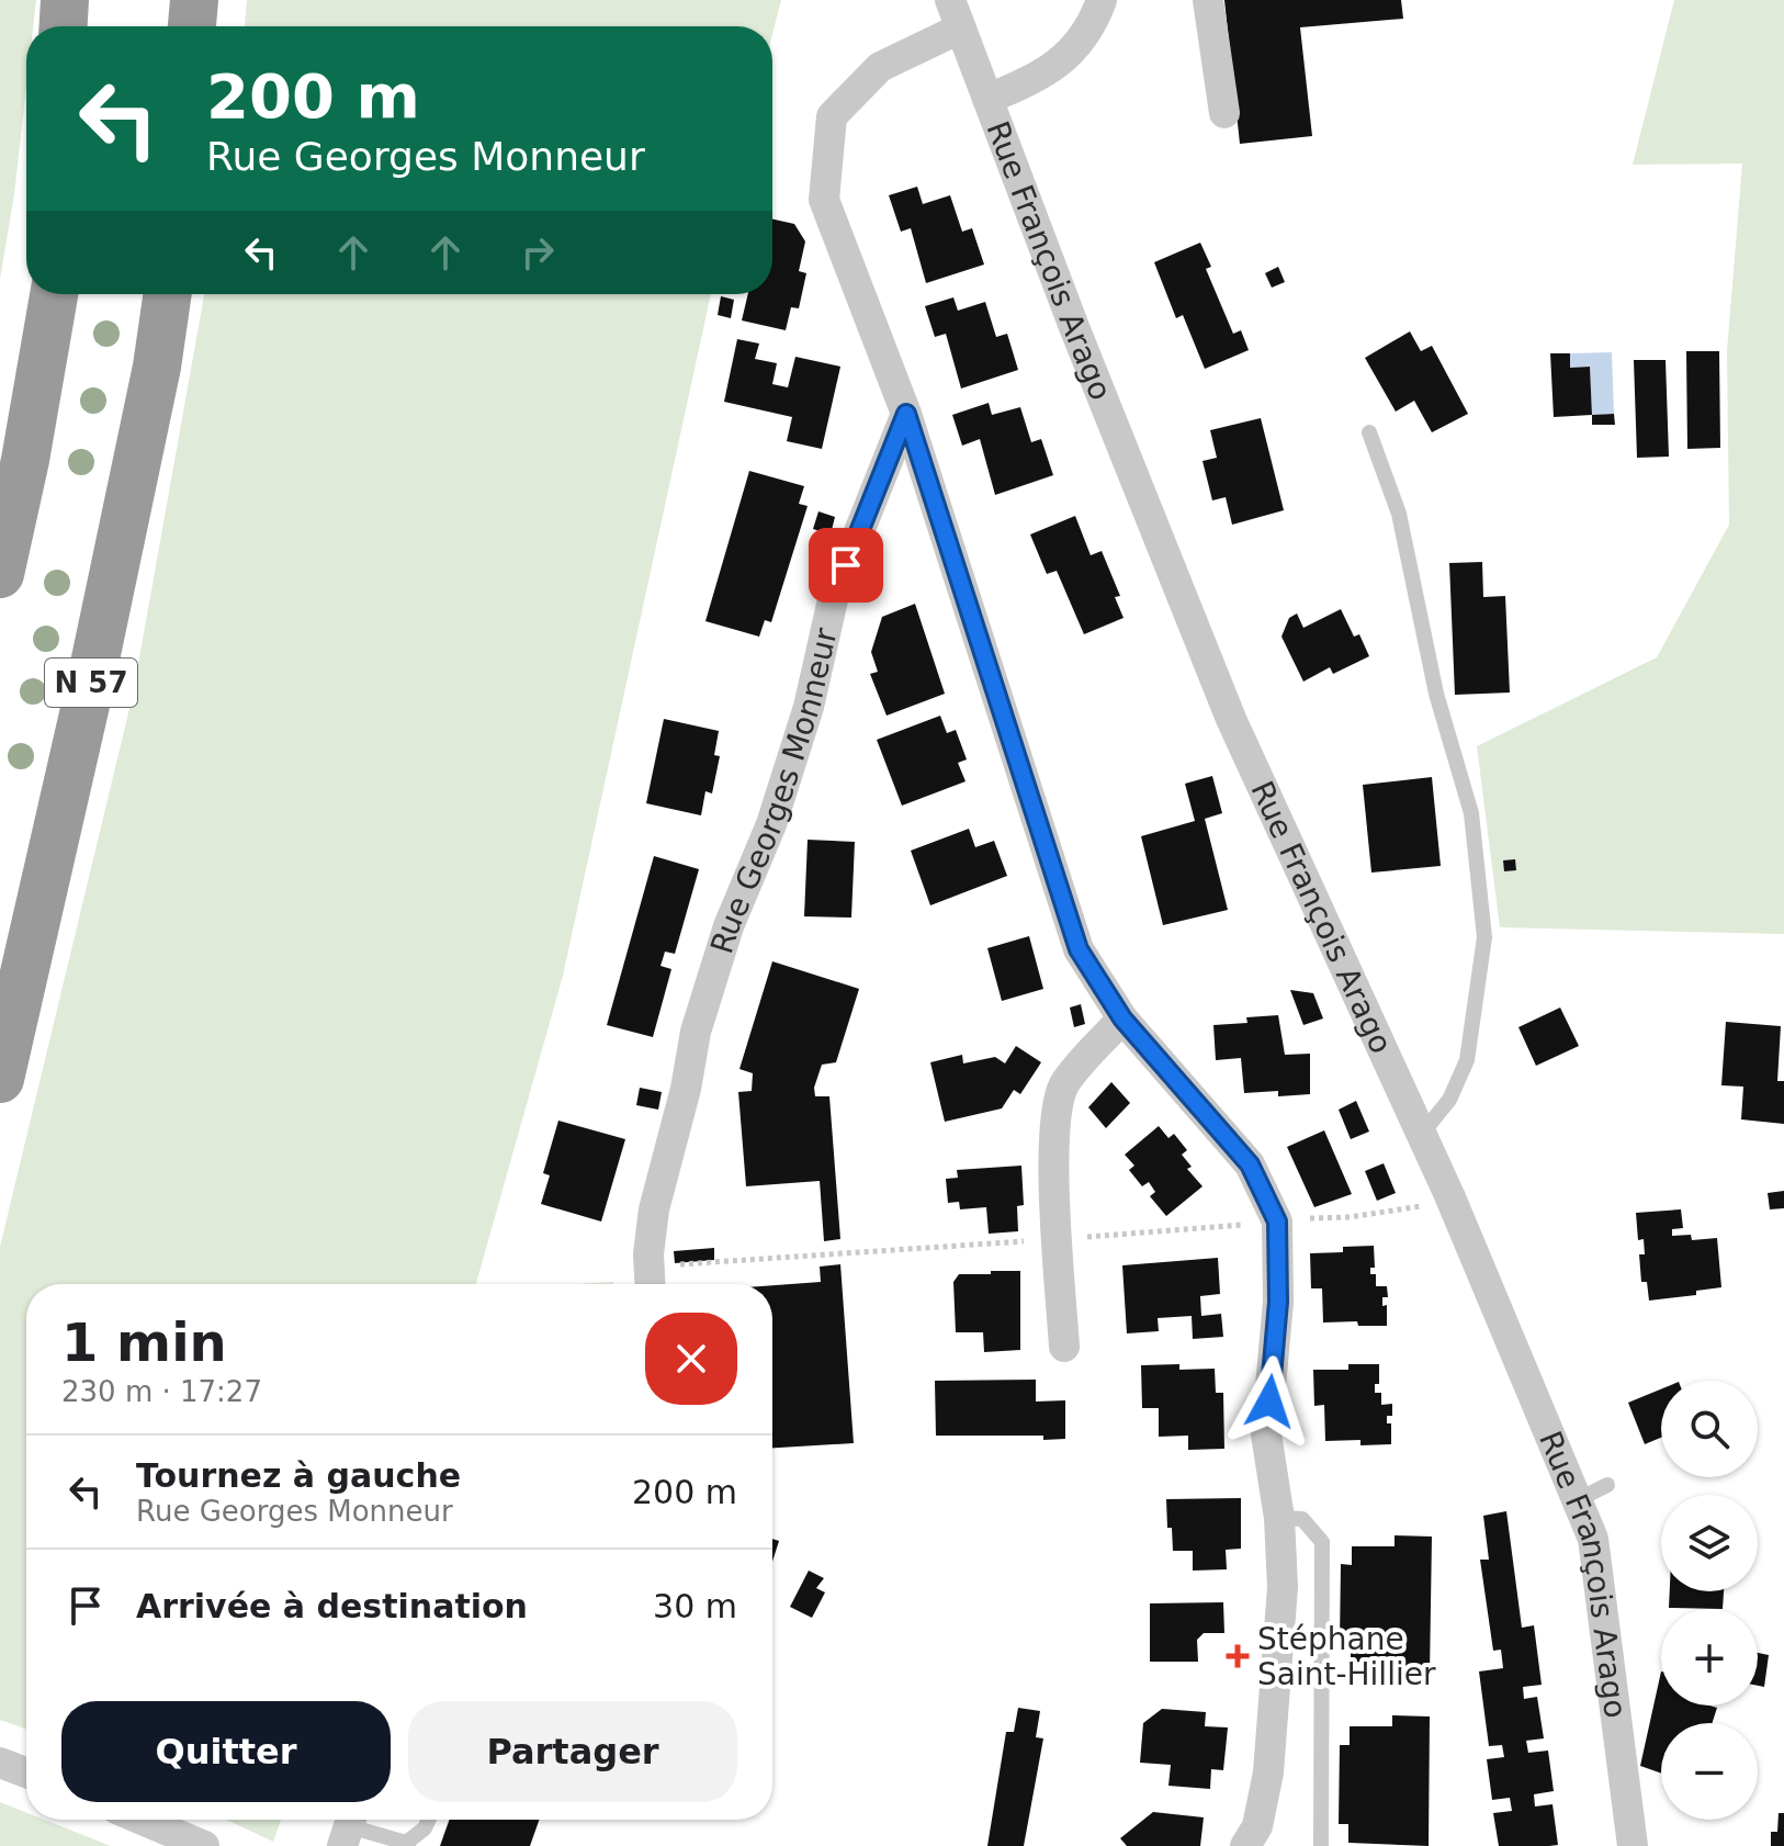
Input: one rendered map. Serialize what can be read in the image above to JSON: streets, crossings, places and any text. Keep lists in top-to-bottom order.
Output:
{
  "streets": {
    "highway": ["N 57"],
    "street": ["Rue François Arago", "Rue Georges Monneur"]
  },
  "places": {
    "health": ["Stéphane Saint-Hillier"]
  },
  "page": {
    "turn": ["200 m", "Rue Georges Monneur"],
    "heading": ["1 min", "230 m · 17:27"],
    "map_buttons": ["+", "−"],
    "list": [
      {
        "name": "Tournez à gauche",
        "note": "Rue Georges Monneur",
        "value": "200 m"
      },
      {
        "name": "Arrivée à destination",
        "value": "30 m"
      }
    ],
    "buttons": ["Quitter", "Partager"]
  }
}
